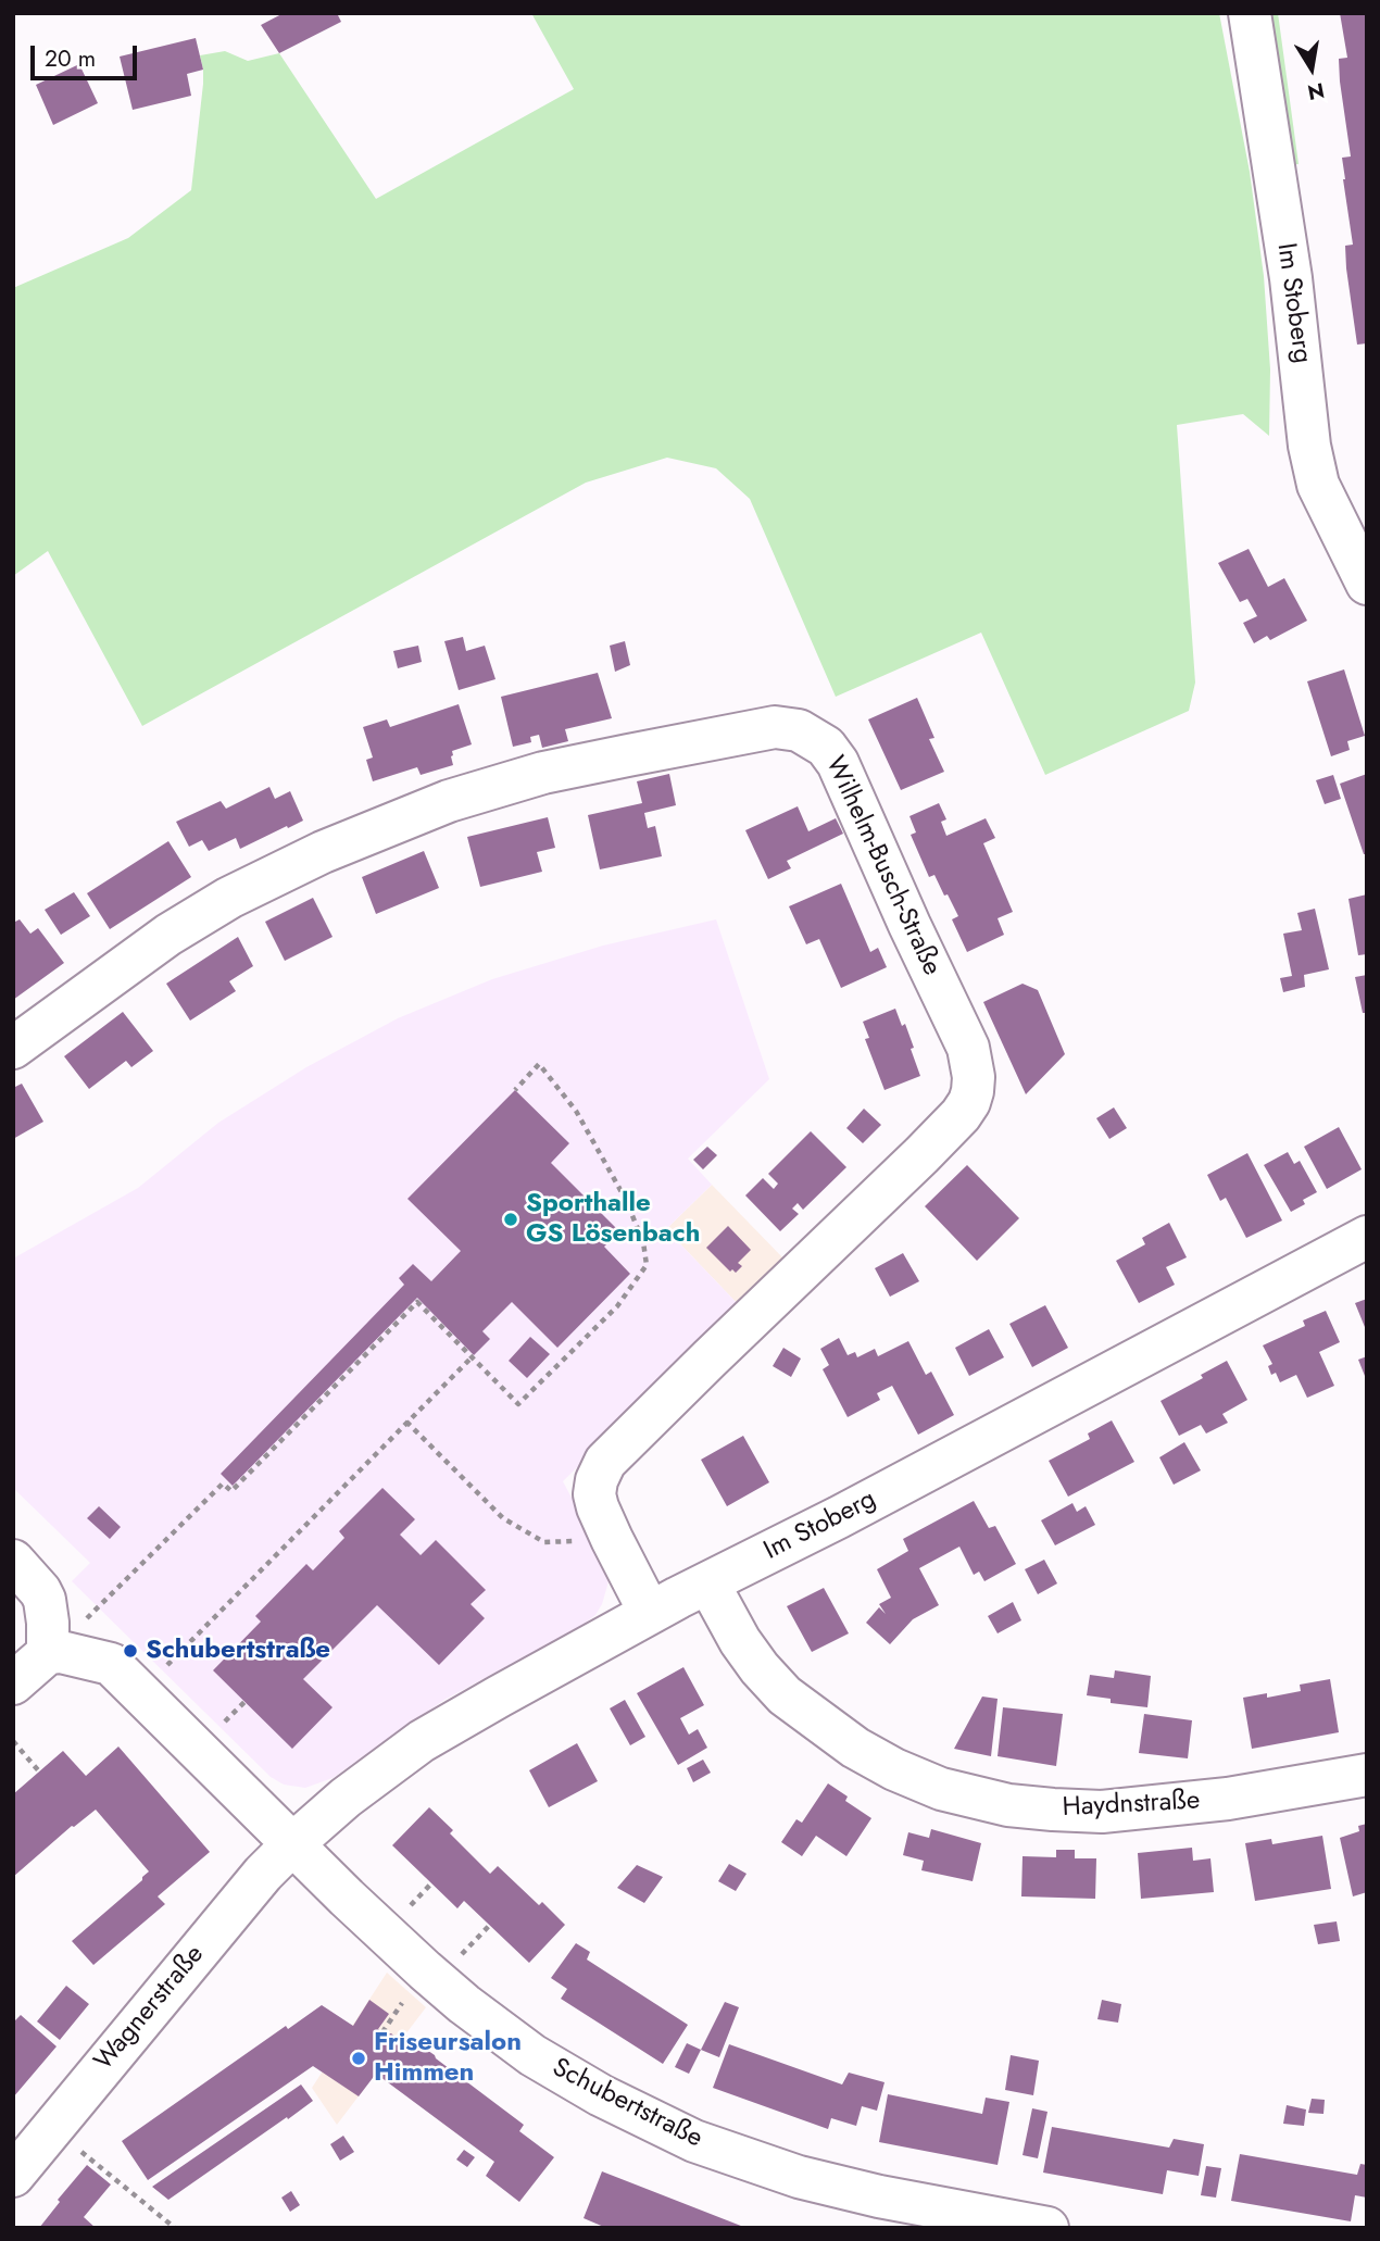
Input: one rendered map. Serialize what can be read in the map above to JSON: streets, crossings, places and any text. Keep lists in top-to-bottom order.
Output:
{
  "streets": {
    "street": [
      "Im Stoberg",
      "Wilhelm-Busch-Straße",
      "Haydnstraße",
      "Wagnerstraße",
      "Schubertstraße"
    ]
  },
  "crossings": [
    ["Im Stoberg", "Wilhelm-Busch-Straße"],
    ["Im Stoberg", "Haydnstraße"],
    ["Im Stoberg", "Wagnerstraße"],
    ["Im Stoberg", "Schubertstraße"],
    ["Wagnerstraße", "Schubertstraße"]
  ],
  "places": ["Sporthalle GS Lösenbach", "Schubertstraße", "Friseursalon Himmen"],
  "scale_bar": "20 m",
  "north": "bottom"
}
